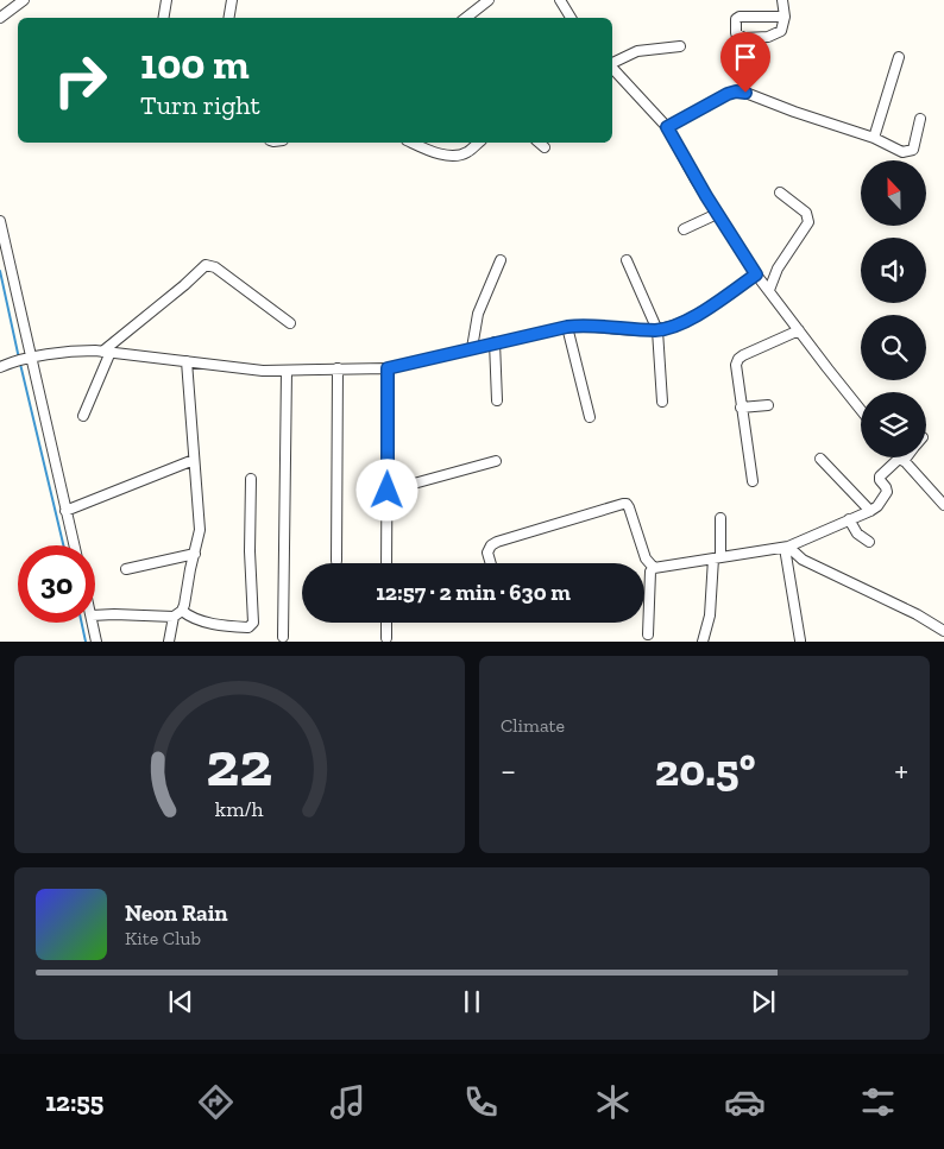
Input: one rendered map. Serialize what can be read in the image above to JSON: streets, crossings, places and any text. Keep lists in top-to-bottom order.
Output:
{
  "north": "top",
  "page": {
    "turn": ["100 m", "Turn right"],
    "limit": "30",
    "trip": "12:57 · 2 min · 630 m",
    "tile": "Climate",
    "heat": ["−", "20.5°", "+"],
    "song": ["Neon Rain", "Kite Club"],
    "tabs": "12:55",
    "gauge": ["22", "km/h"]
  }
}
